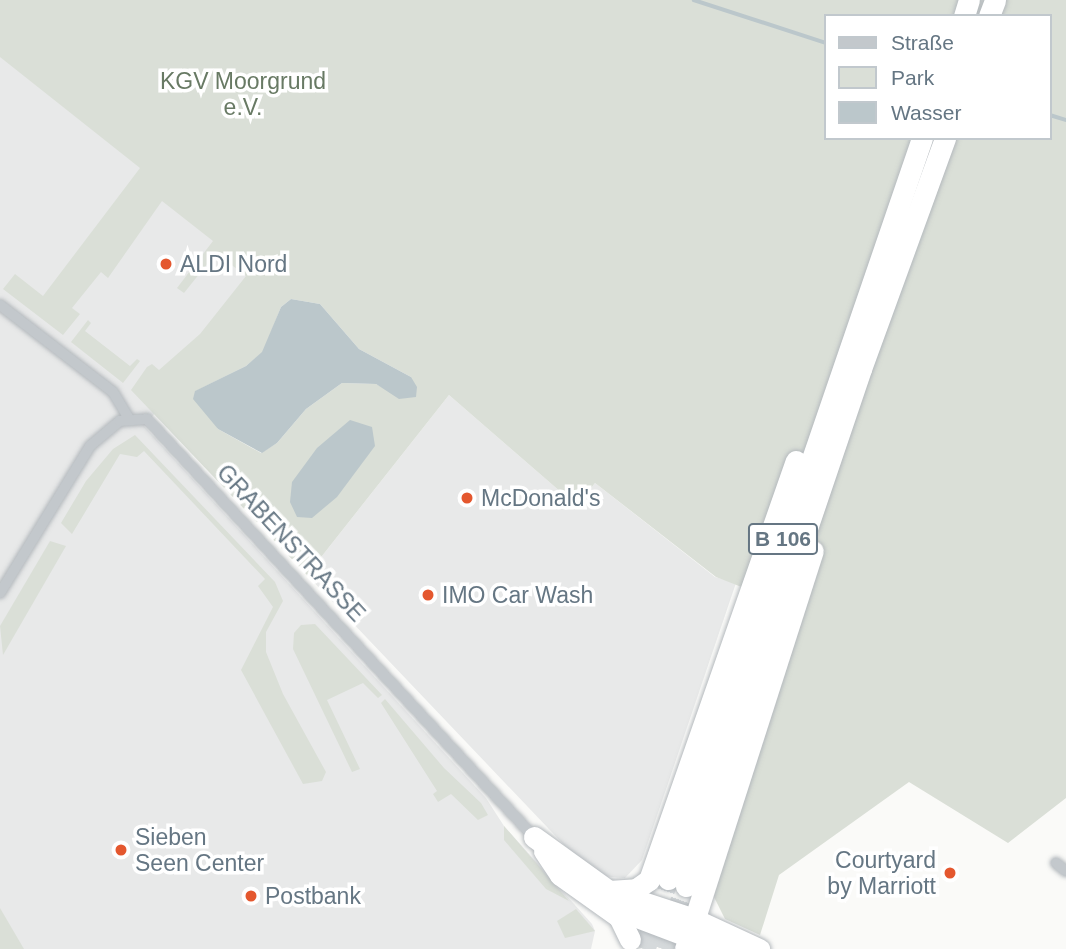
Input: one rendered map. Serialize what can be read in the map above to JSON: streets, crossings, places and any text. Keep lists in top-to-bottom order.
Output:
{
  "streets": {
    "highway": ["B 106"],
    "street": ["GRABENSTRASSE"]
  },
  "parks": ["KGV Moorgrund e.V."],
  "places": [
    "ALDI Nord",
    "McDonald's",
    "IMO Car Wash",
    "Sieben Seen Center",
    "Courtyard by Marriott",
    "Postbank"
  ],
  "legend": ["Straße", "Park", "Wasser"]
}
